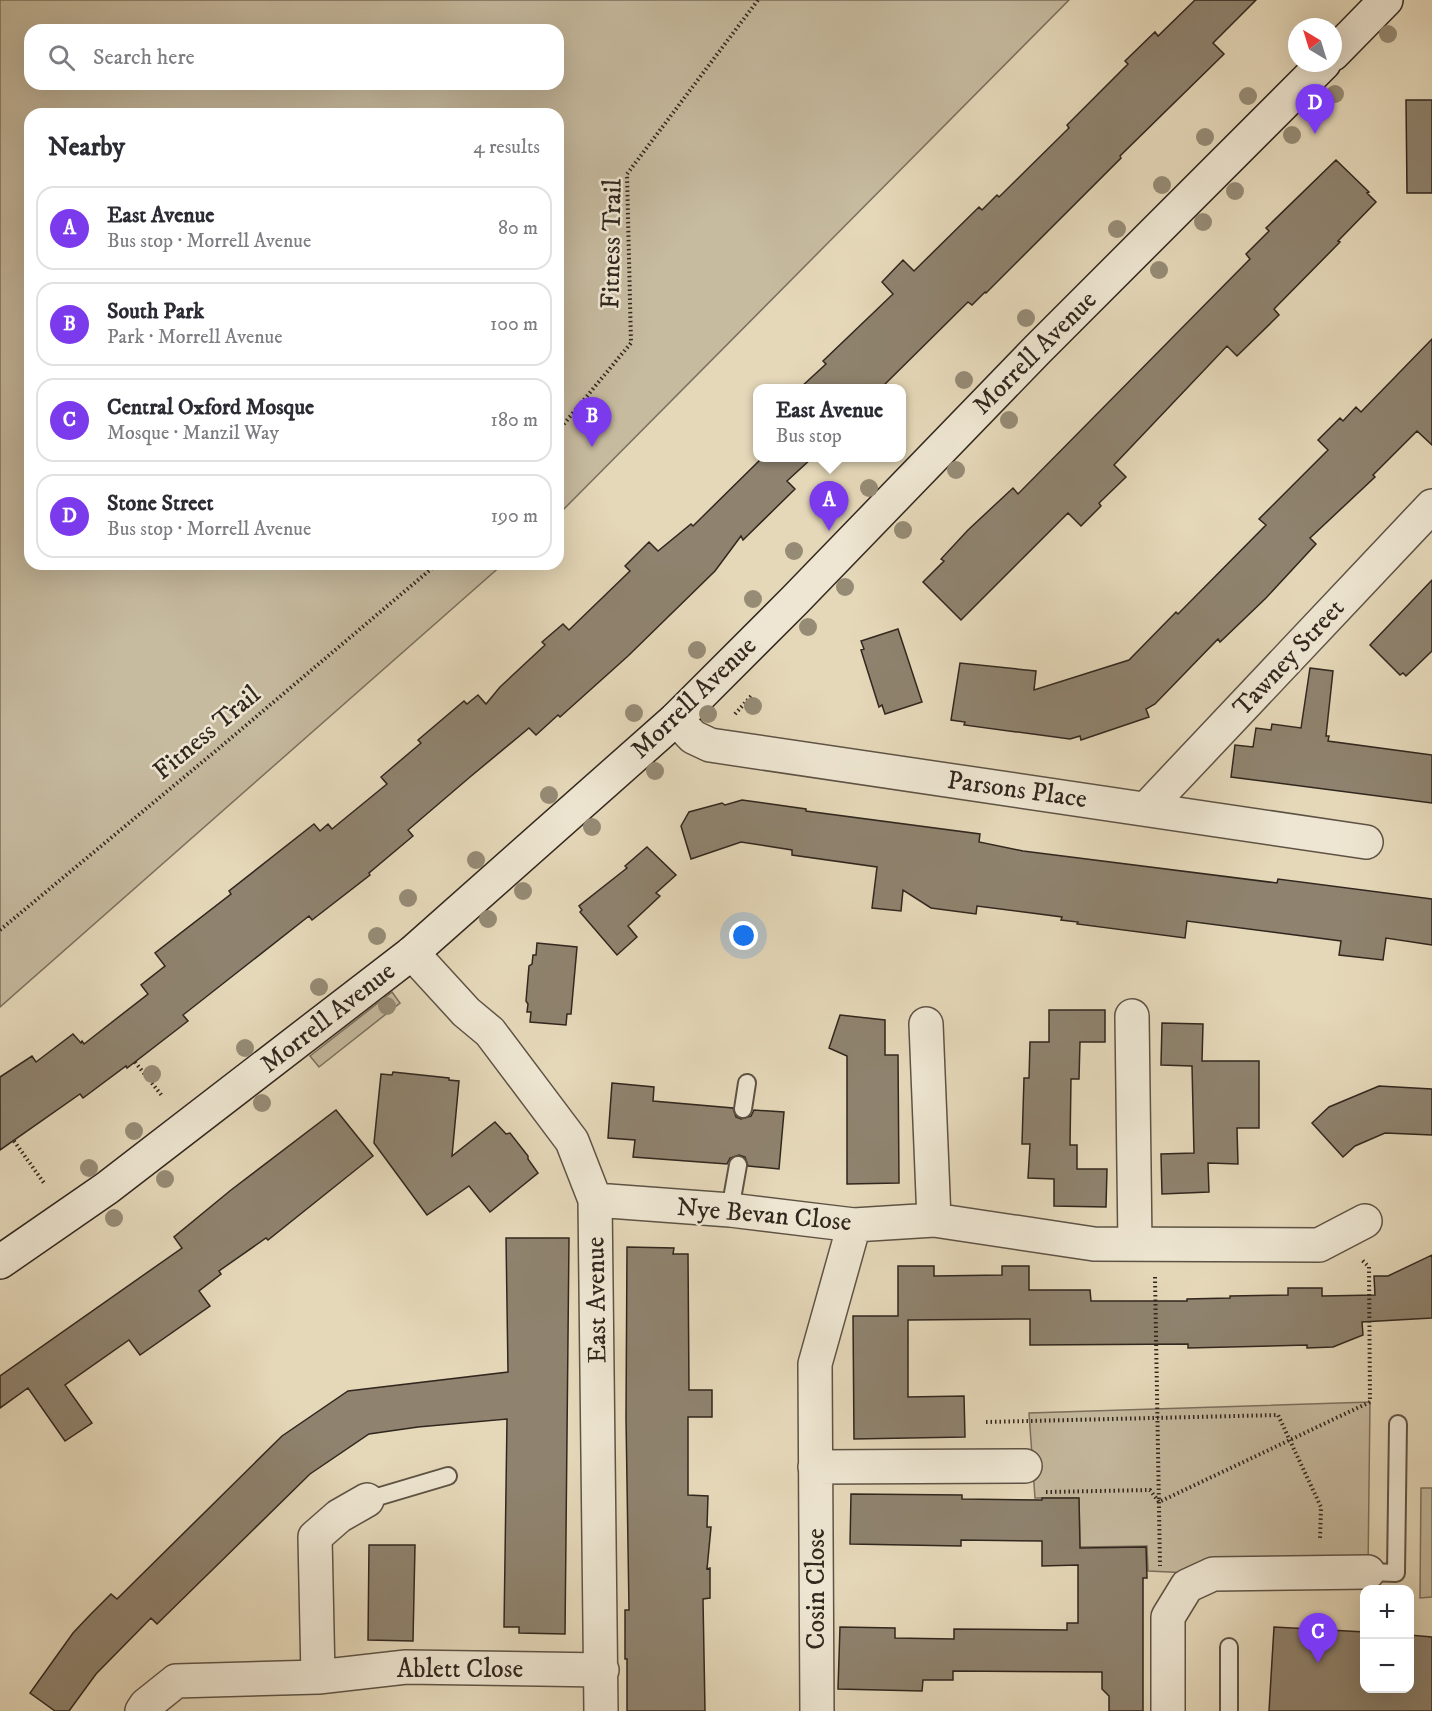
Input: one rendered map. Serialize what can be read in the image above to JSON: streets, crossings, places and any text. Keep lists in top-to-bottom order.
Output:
{
  "streets": {
    "street": [
      "Morrell Avenue",
      "Tawney Street",
      "Parsons Place",
      "Nye Bevan Close",
      "East Avenue",
      "Cosin Close",
      "Ablett Close"
    ],
    "path": ["Fitness Trail"]
  },
  "crossings": [
    ["Morrell Avenue", "Parsons Place"],
    ["Morrell Avenue", "East Avenue"],
    ["Tawney Street", "Parsons Place"],
    ["Nye Bevan Close", "East Avenue"],
    ["Nye Bevan Close", "Cosin Close"],
    ["East Avenue", "Ablett Close"]
  ],
  "north": "top left",
  "page": {
    "search": "Search here",
    "pins": [
      "D",
      "B",
      "A",
      "C"
    ],
    "heading": ["Nearby", "4 results"],
    "list": [
      {
        "mark": "A",
        "name": "East Avenue",
        "note": "Bus stop · Morrell Avenue",
        "value": "80 m"
      },
      {
        "mark": "B",
        "name": "South Park",
        "note": "Park · Morrell Avenue",
        "value": "100 m"
      },
      {
        "mark": "C",
        "name": "Central Oxford Mosque",
        "note": "Mosque · Manzil Way",
        "value": "180 m"
      },
      {
        "mark": "D",
        "name": "Stone Street",
        "note": "Bus stop · Morrell Avenue",
        "value": "190 m"
      }
    ],
    "popup": ["East Avenue", "Bus stop"],
    "map_buttons": ["+", "−"]
  }
}
